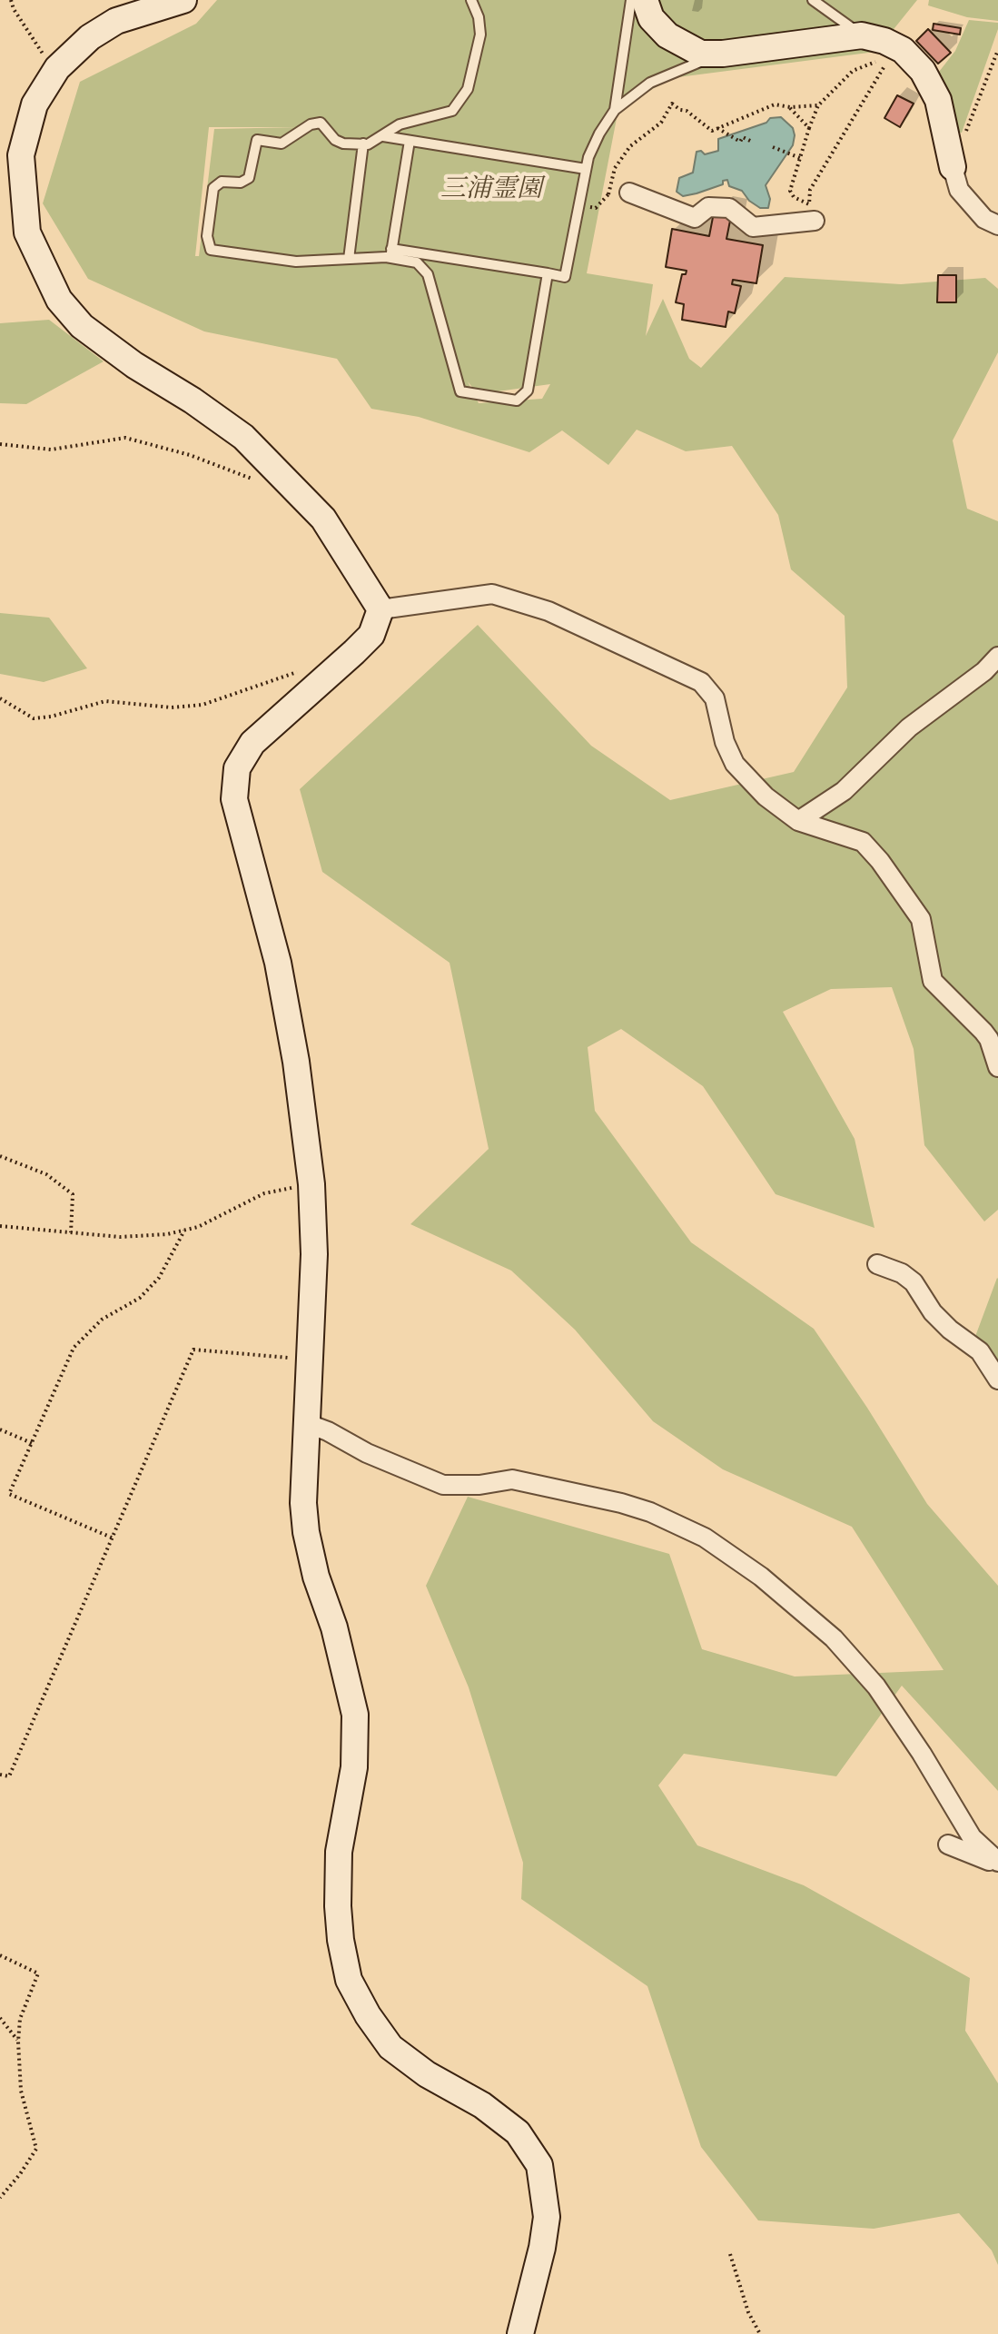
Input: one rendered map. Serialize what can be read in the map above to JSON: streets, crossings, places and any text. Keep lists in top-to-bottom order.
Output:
{
  "parks": ["三浦霊園"]
}
